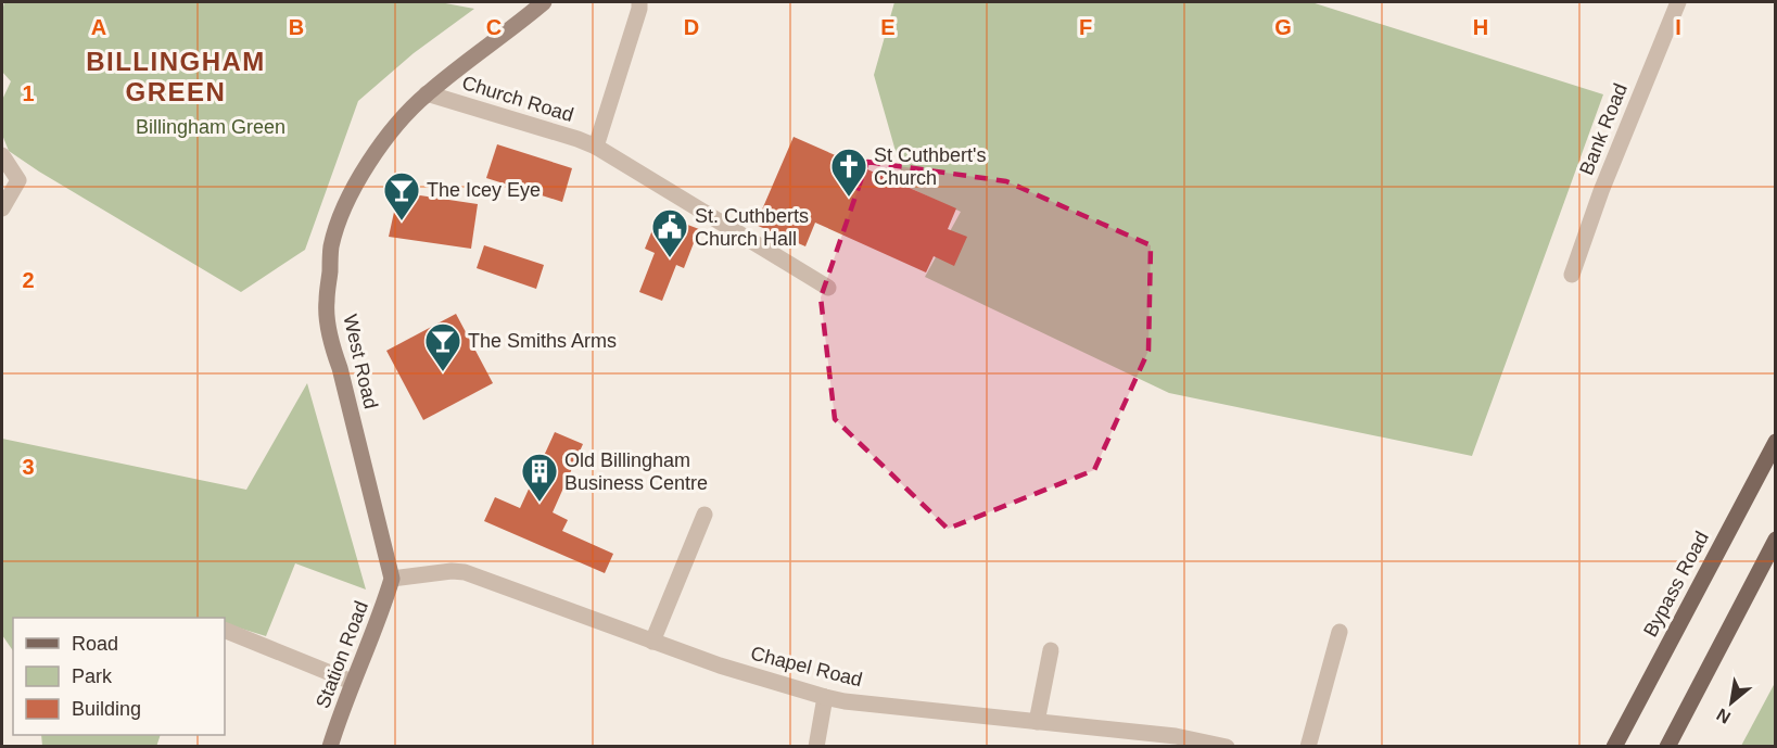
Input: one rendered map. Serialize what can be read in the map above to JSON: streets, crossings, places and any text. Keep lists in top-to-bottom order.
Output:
{
  "streets": {
    "main road": ["Bypass Road"],
    "street": [
      "Church Road",
      "Bank Road",
      "West Road",
      "Station Road",
      "Chapel Road"
    ]
  },
  "crossings": [
    ["Church Road", "West Road"],
    ["West Road", "Station Road"],
    ["West Road", "Chapel Road"],
    ["Station Road", "Chapel Road"]
  ],
  "districts": ["BILLINGHAM GREEN"],
  "parks": ["Billingham Green"],
  "places": {
    "church": ["St Cuthbert's Church"],
    "bar": ["The Icey Eye", "The Smiths Arms"],
    "public building": ["St. Cuthberts Church Hall"],
    "building": ["Old Billingham Business Centre"]
  },
  "legend": ["Road", "Park", "Building"],
  "north": "bottom left",
  "grid": {
    "columns": [
      "A",
      "B",
      "C",
      "D",
      "E",
      "F",
      "G",
      "H",
      "I"
    ],
    "rows": ["1", "2", "3"]
  }
}
